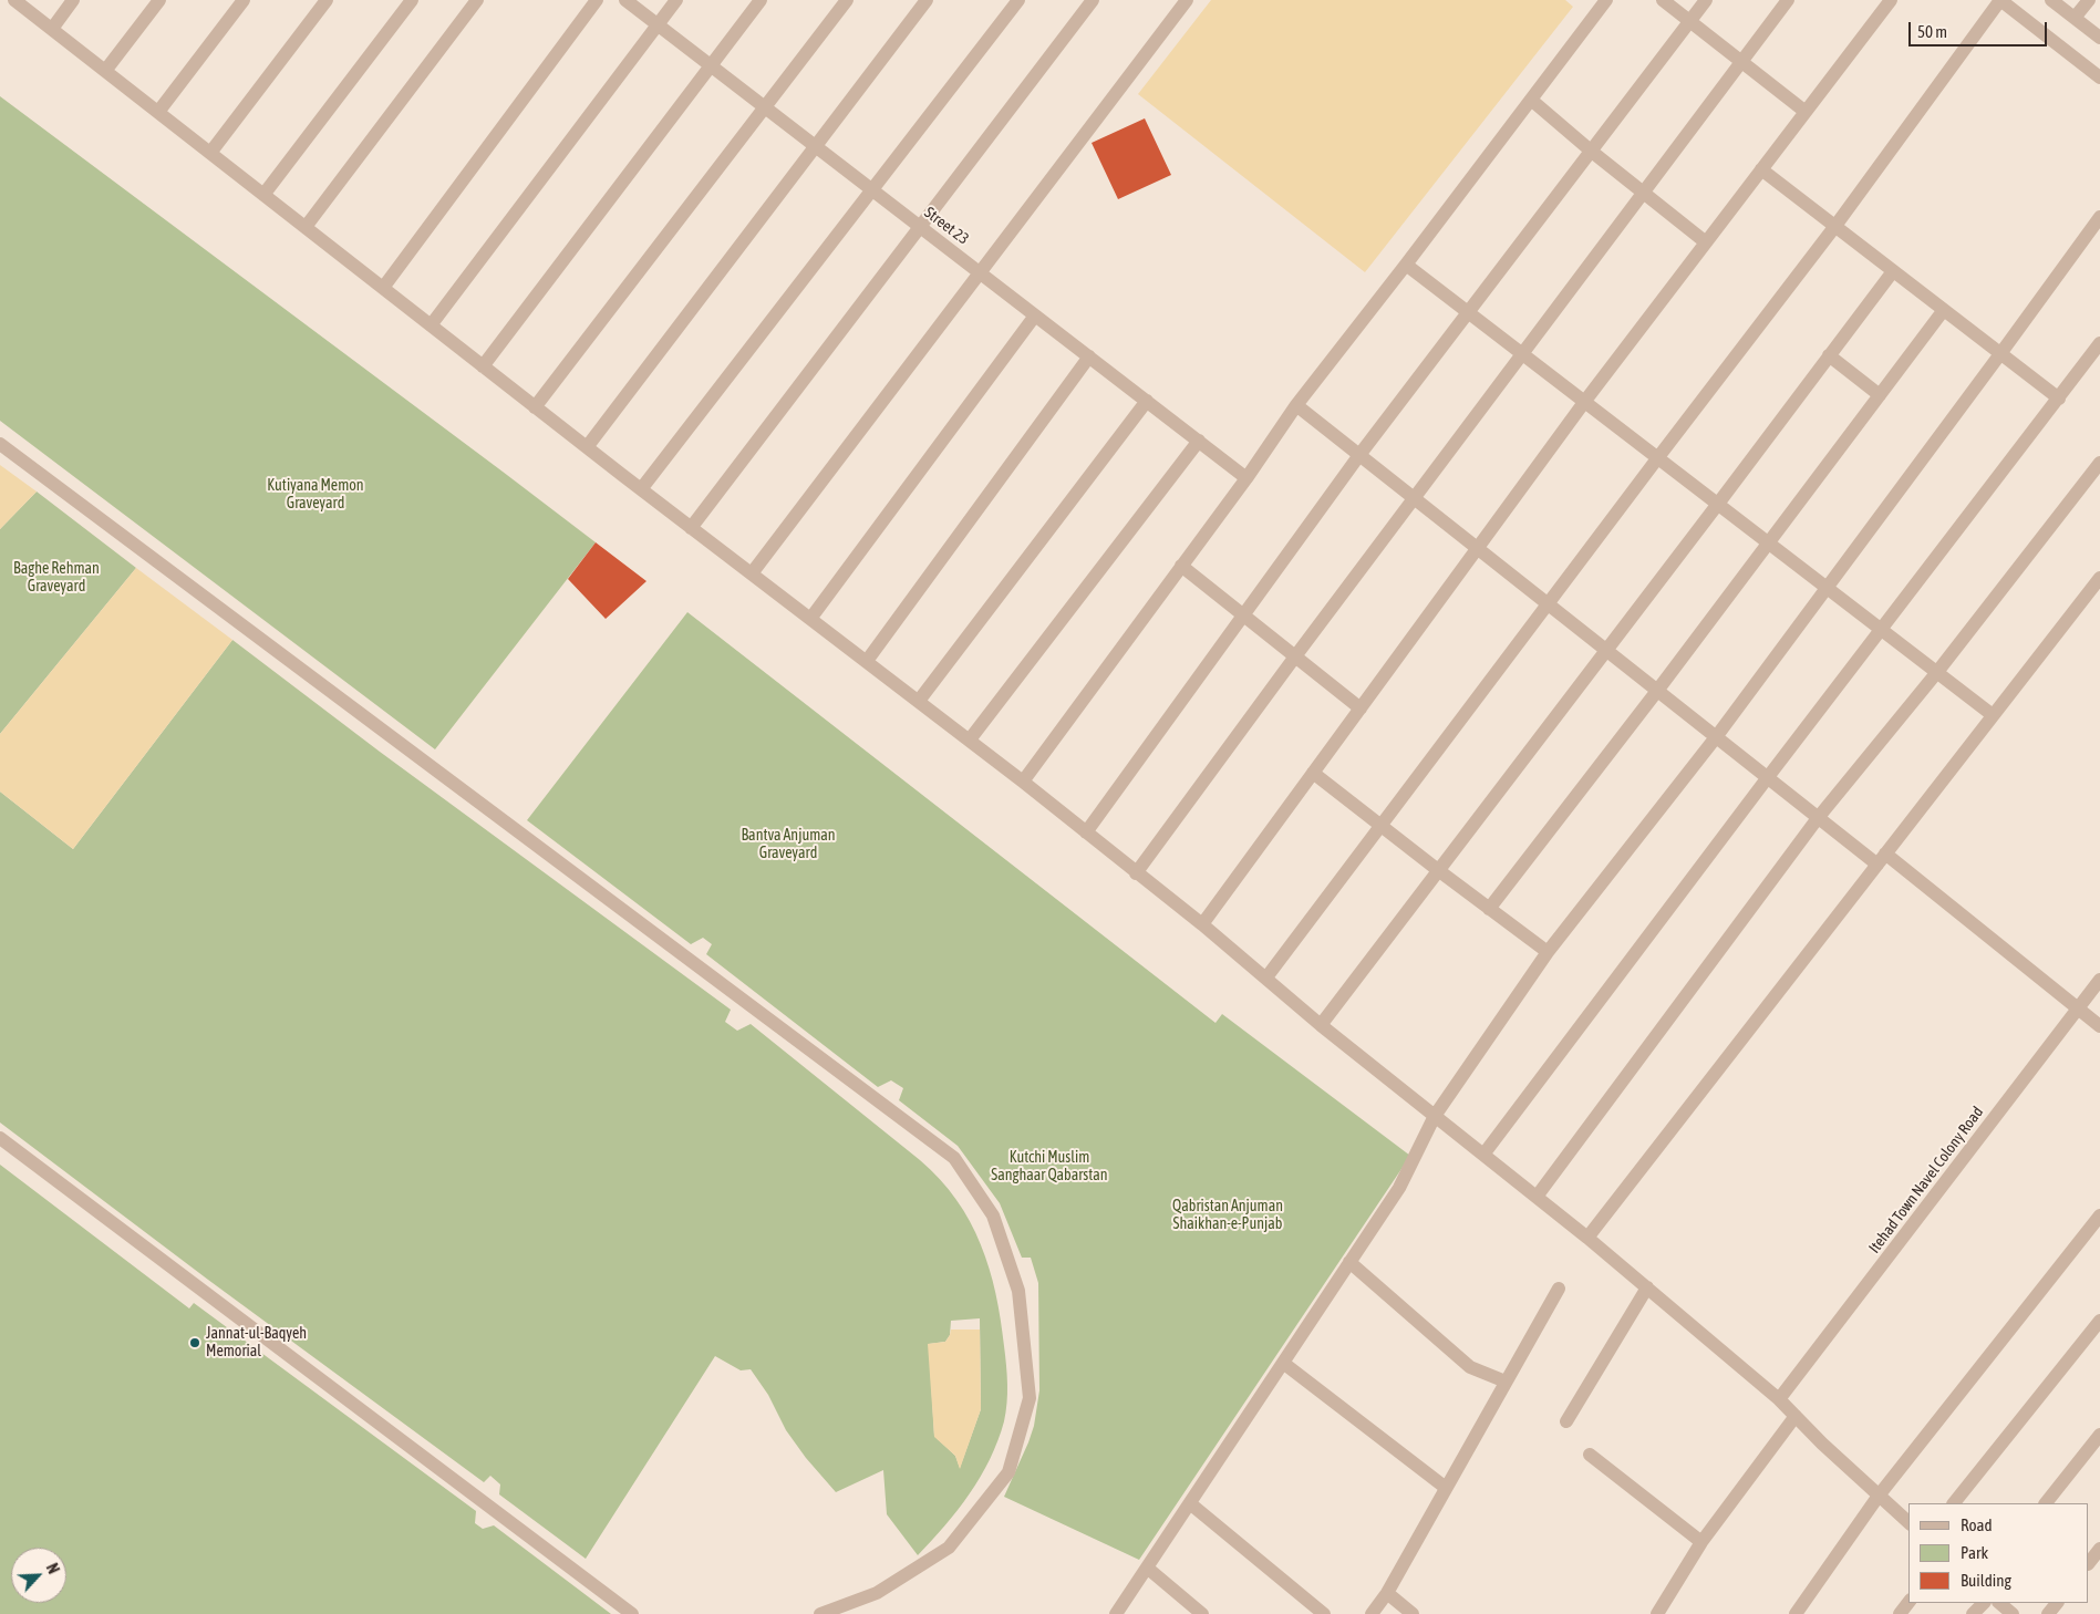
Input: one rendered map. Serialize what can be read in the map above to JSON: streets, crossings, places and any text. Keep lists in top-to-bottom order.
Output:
{
  "streets": {
    "street": ["Street 23", "Itehad Town Navel Colony Road"]
  },
  "parks": [
    "Kutiyana Memon Graveyard",
    "Baghe Rehman Graveyard",
    "Bantva Anjuman Graveyard",
    "Kutchi Muslim Sanghaar Qabarstan",
    "Qabristan Anjuman Shaikhan-e-Punjab"
  ],
  "places": ["Jannat-ul-Baqyeh Memorial"],
  "legend": ["Road", "Park", "Building"],
  "scale_bar": "50 m",
  "north": "top right"
}
